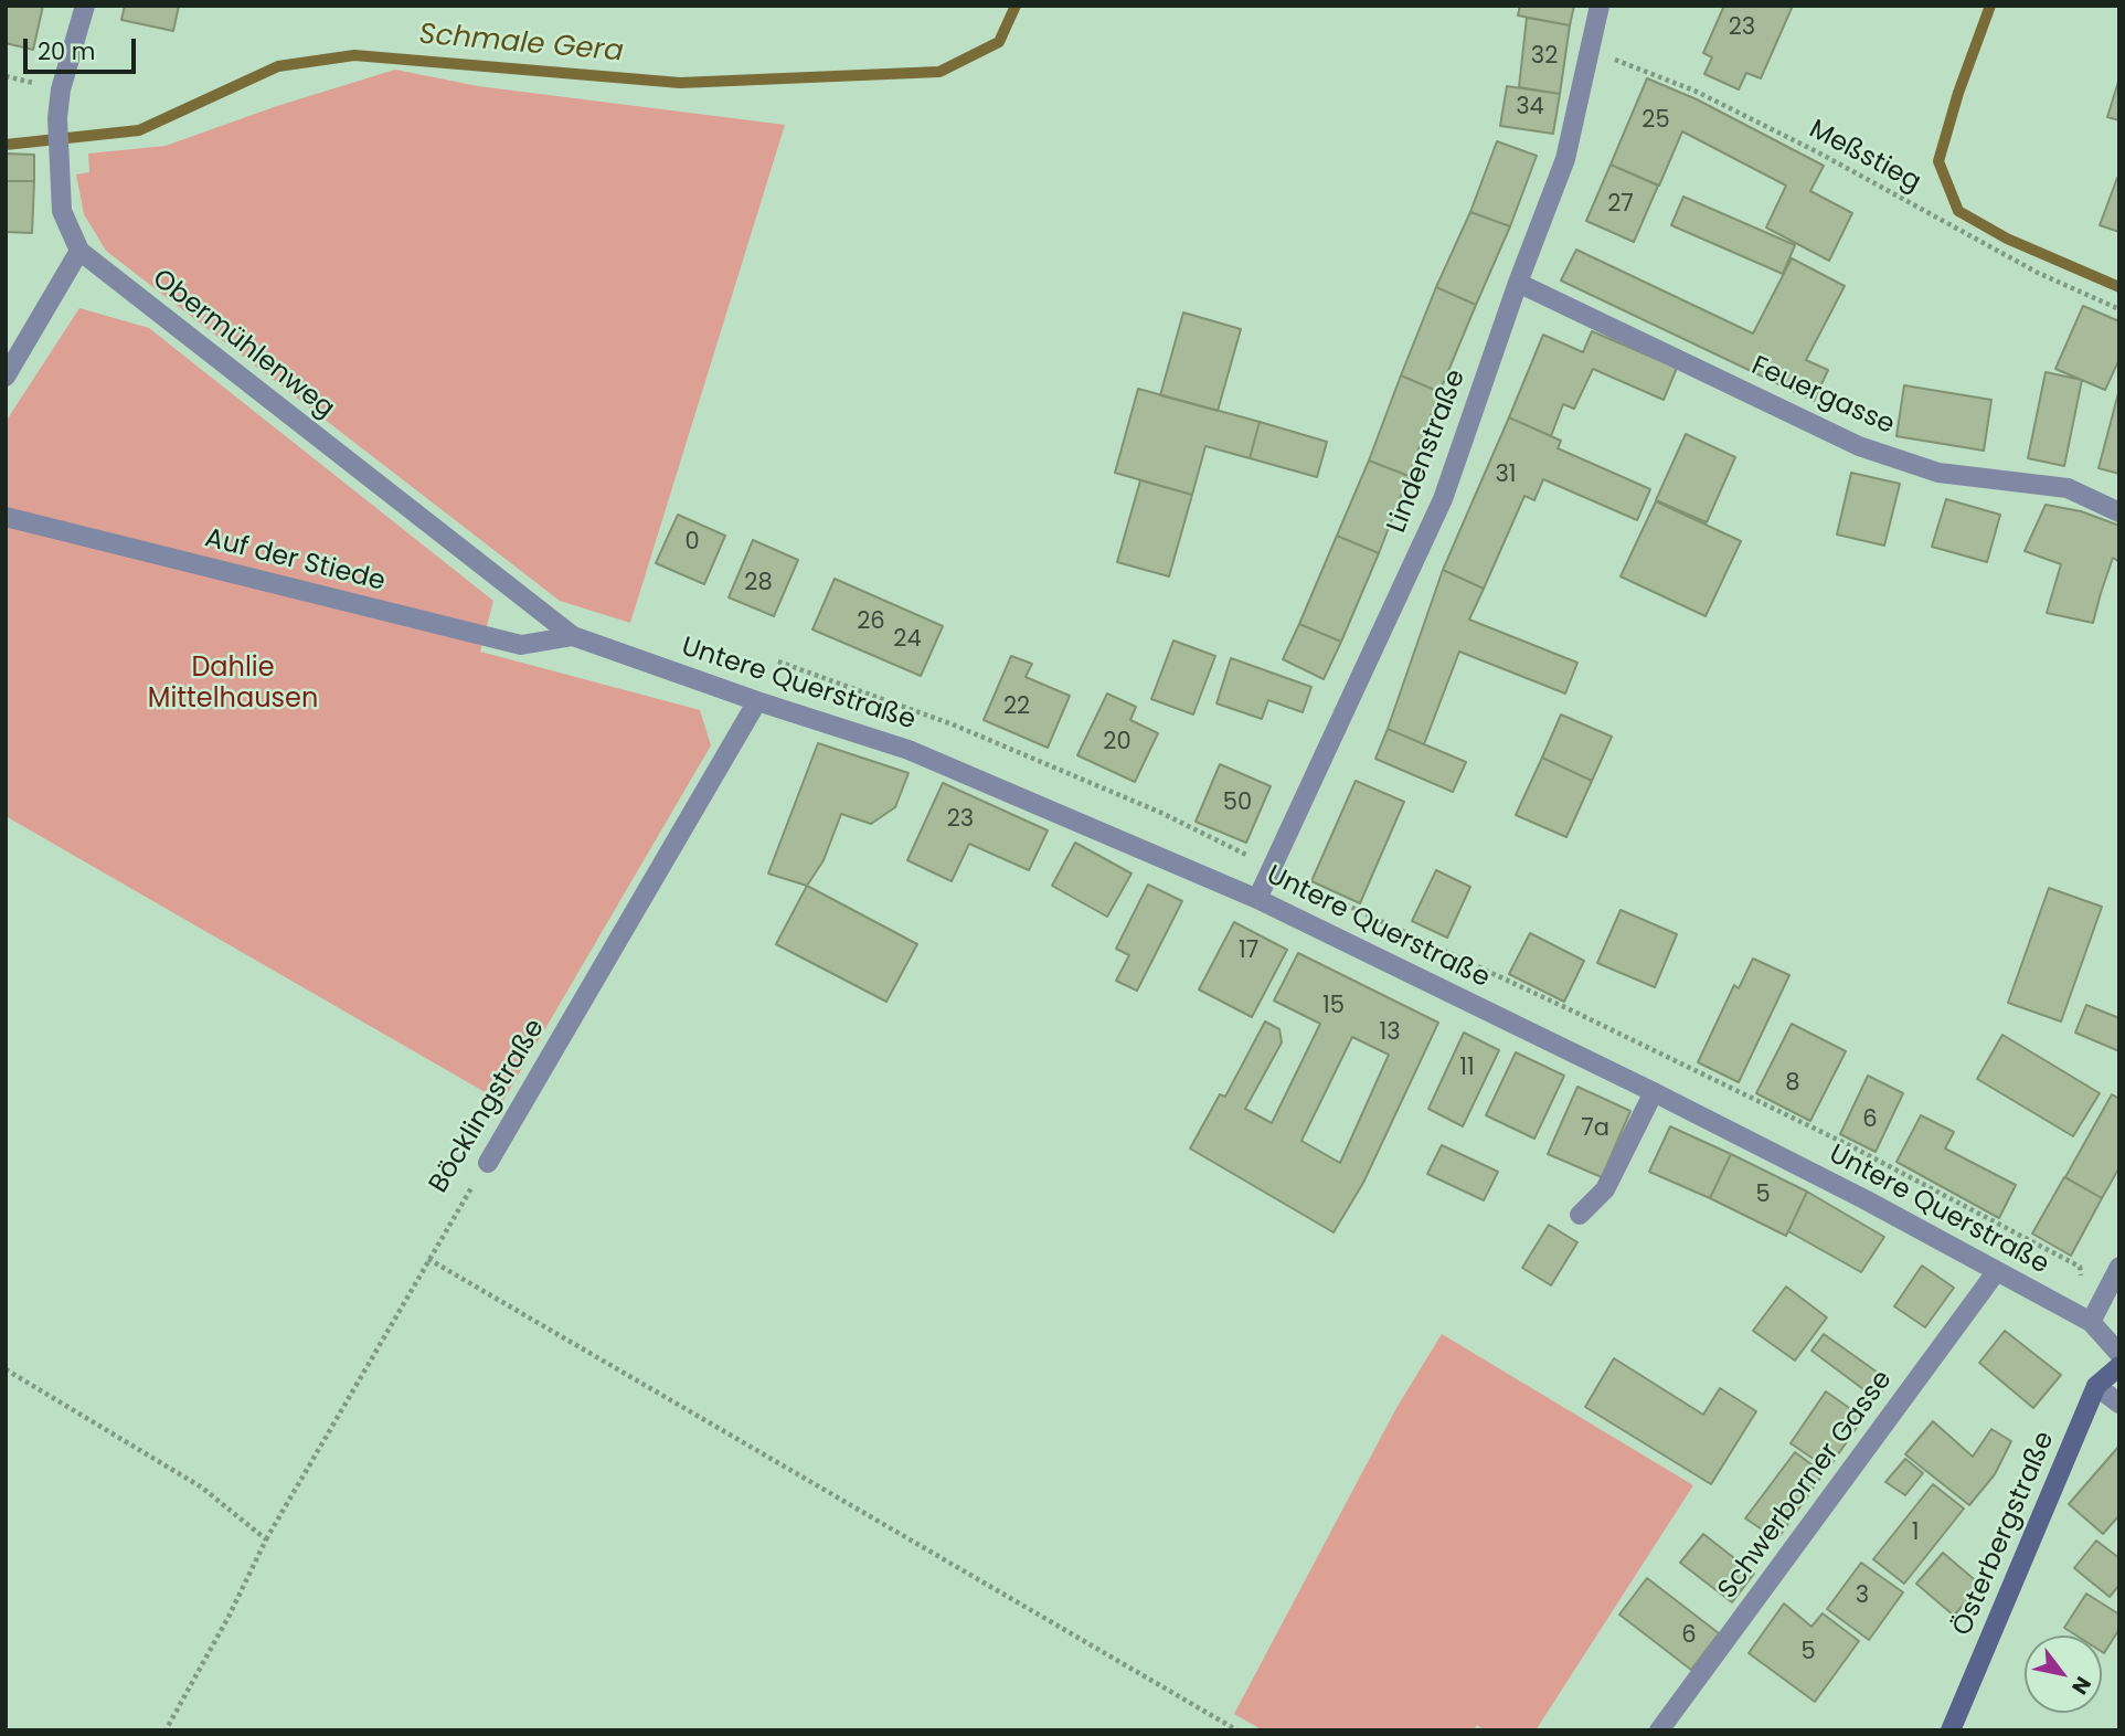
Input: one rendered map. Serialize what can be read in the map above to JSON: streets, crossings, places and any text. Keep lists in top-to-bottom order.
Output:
{
  "streets": {
    "street": [
      "Obermühlenweg",
      "Feuergasse",
      "Lindenstraße",
      "Auf der Stiede",
      "Untere Querstraße",
      "Böcklingstraße",
      "Schwerborner Gasse",
      "Österbergstraße"
    ],
    "path": ["Meßstieg"]
  },
  "crossings": [
    ["Meßstieg", "Lindenstraße"],
    ["Obermühlenweg", "Auf der Stiede"],
    ["Obermühlenweg", "Untere Querstraße"],
    ["Feuergasse", "Lindenstraße"],
    ["Lindenstraße", "Untere Querstraße"],
    ["Auf der Stiede", "Untere Querstraße"],
    ["Untere Querstraße", "Böcklingstraße"],
    ["Untere Querstraße", "Schwerborner Gasse"]
  ],
  "water": ["Schmale Gera"],
  "parks": ["Dahlie Mittelhausen"],
  "house_numbers": [
    "23",
    "32",
    "34",
    "25",
    "27",
    "31",
    "0",
    "28",
    "26",
    "24",
    "22",
    "20",
    "50",
    "23",
    "17",
    "15",
    "13",
    "11",
    "8",
    "6",
    "7a",
    "5",
    "1",
    "3",
    "6",
    "5"
  ],
  "scale_bar": "20 m",
  "north": "bottom right"
}
